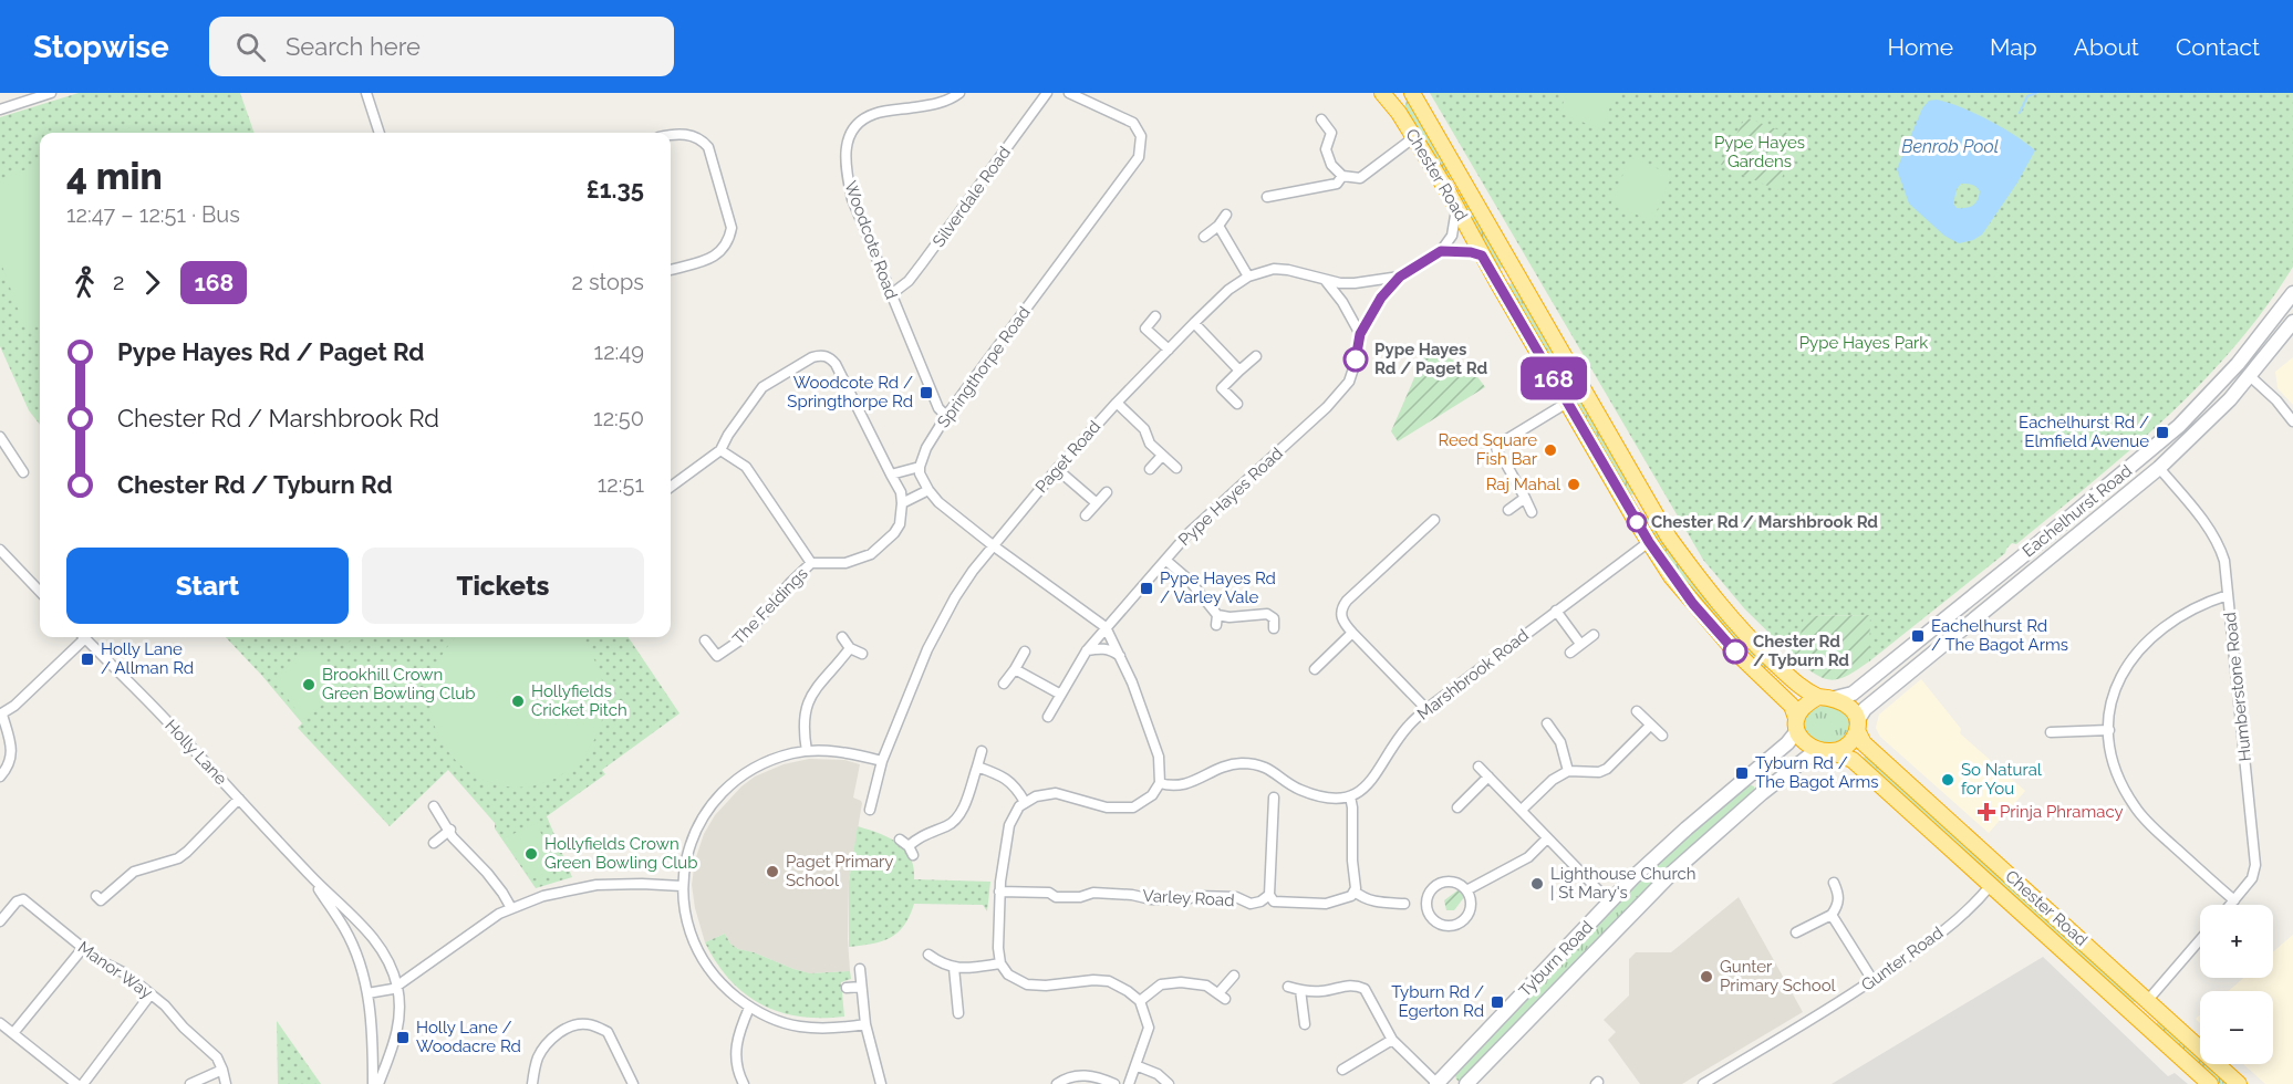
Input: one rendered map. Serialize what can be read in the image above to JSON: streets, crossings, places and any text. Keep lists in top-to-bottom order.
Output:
{
  "streets": {
    "highway": ["Chester Road"],
    "main road": ["Eachelhurst Road", "Tyburn Road"],
    "street": [
      "Silverdale Road",
      "Woodcote Road",
      "Springthorpe Road",
      "Paget Road",
      "Pype Hayes Road",
      "The Feldings",
      "Marshbrook Road",
      "Humberstone Road",
      "Holly Lane",
      "Varley Road",
      "Gunter Road",
      "Manor Way"
    ]
  },
  "crossings": [
    ["Chester Road", "Eachelhurst Road"],
    ["Chester Road", "Marshbrook Road"],
    ["Chester Road", "Tyburn Road"],
    ["Chester Road", "Gunter Road"],
    ["Silverdale Road", "Woodcote Road"],
    ["Woodcote Road", "Springthorpe Road"],
    ["Paget Road", "Pype Hayes Road"],
    ["Eachelhurst Road", "Humberstone Road"],
    ["Eachelhurst Road", "Tyburn Road"]
  ],
  "water": ["Benrob Pool"],
  "parks": ["Pype Hayes Gardens", "Pype Hayes Park"],
  "places": {
    "other": [
      "Pype Hayes Rd / Paget Rd",
      "Reed Square Fish Bar",
      "Raj Mahal",
      "Chester Rd / Marshbrook Rd",
      "Chester Rd / Tyburn Rd",
      "Brookhill Crown Green Bowling Club",
      "Hollyfields Cricket Pitch",
      "So Natural for You",
      "Hollyfields Crown Green Bowling Club",
      "Paget Primary School",
      "Lighthouse Church | St Mary's",
      "Gunter Primary School"
    ],
    "transit": [
      "Woodcote Rd / Springthorpe Rd",
      "Eachelhurst Rd / Elmfield Avenue",
      "Pype Hayes Rd / Varley Vale",
      "Eachelhurst Rd / The Bagot Arms",
      "Holly Lane / Allman Rd",
      "Tyburn Rd / The Bagot Arms",
      "Tyburn Rd / Egerton Rd",
      "Holly Lane / Woodacre Rd"
    ],
    "health": ["Prinja Phramacy"]
  },
  "lines": ["bus line 168"],
  "page": {
    "header": "Stopwise",
    "search": "Search here",
    "nav": [
      "Home",
      "Map",
      "About",
      "Contact"
    ],
    "on_map": "168",
    "heading": ["4 min", "12:47 – 12:51 · Bus", "£1.35"],
    "legs": ["2", "168", "2 stops"],
    "list": [
      {
        "name": "Pype Hayes Rd / Paget Rd",
        "value": "12:49"
      },
      {
        "name": "Chester Rd / Marshbrook Rd",
        "value": "12:50"
      },
      {
        "name": "Chester Rd / Tyburn Rd",
        "value": "12:51"
      }
    ],
    "buttons": ["Start", "Tickets"],
    "map_buttons": ["+", "−"]
  }
}
